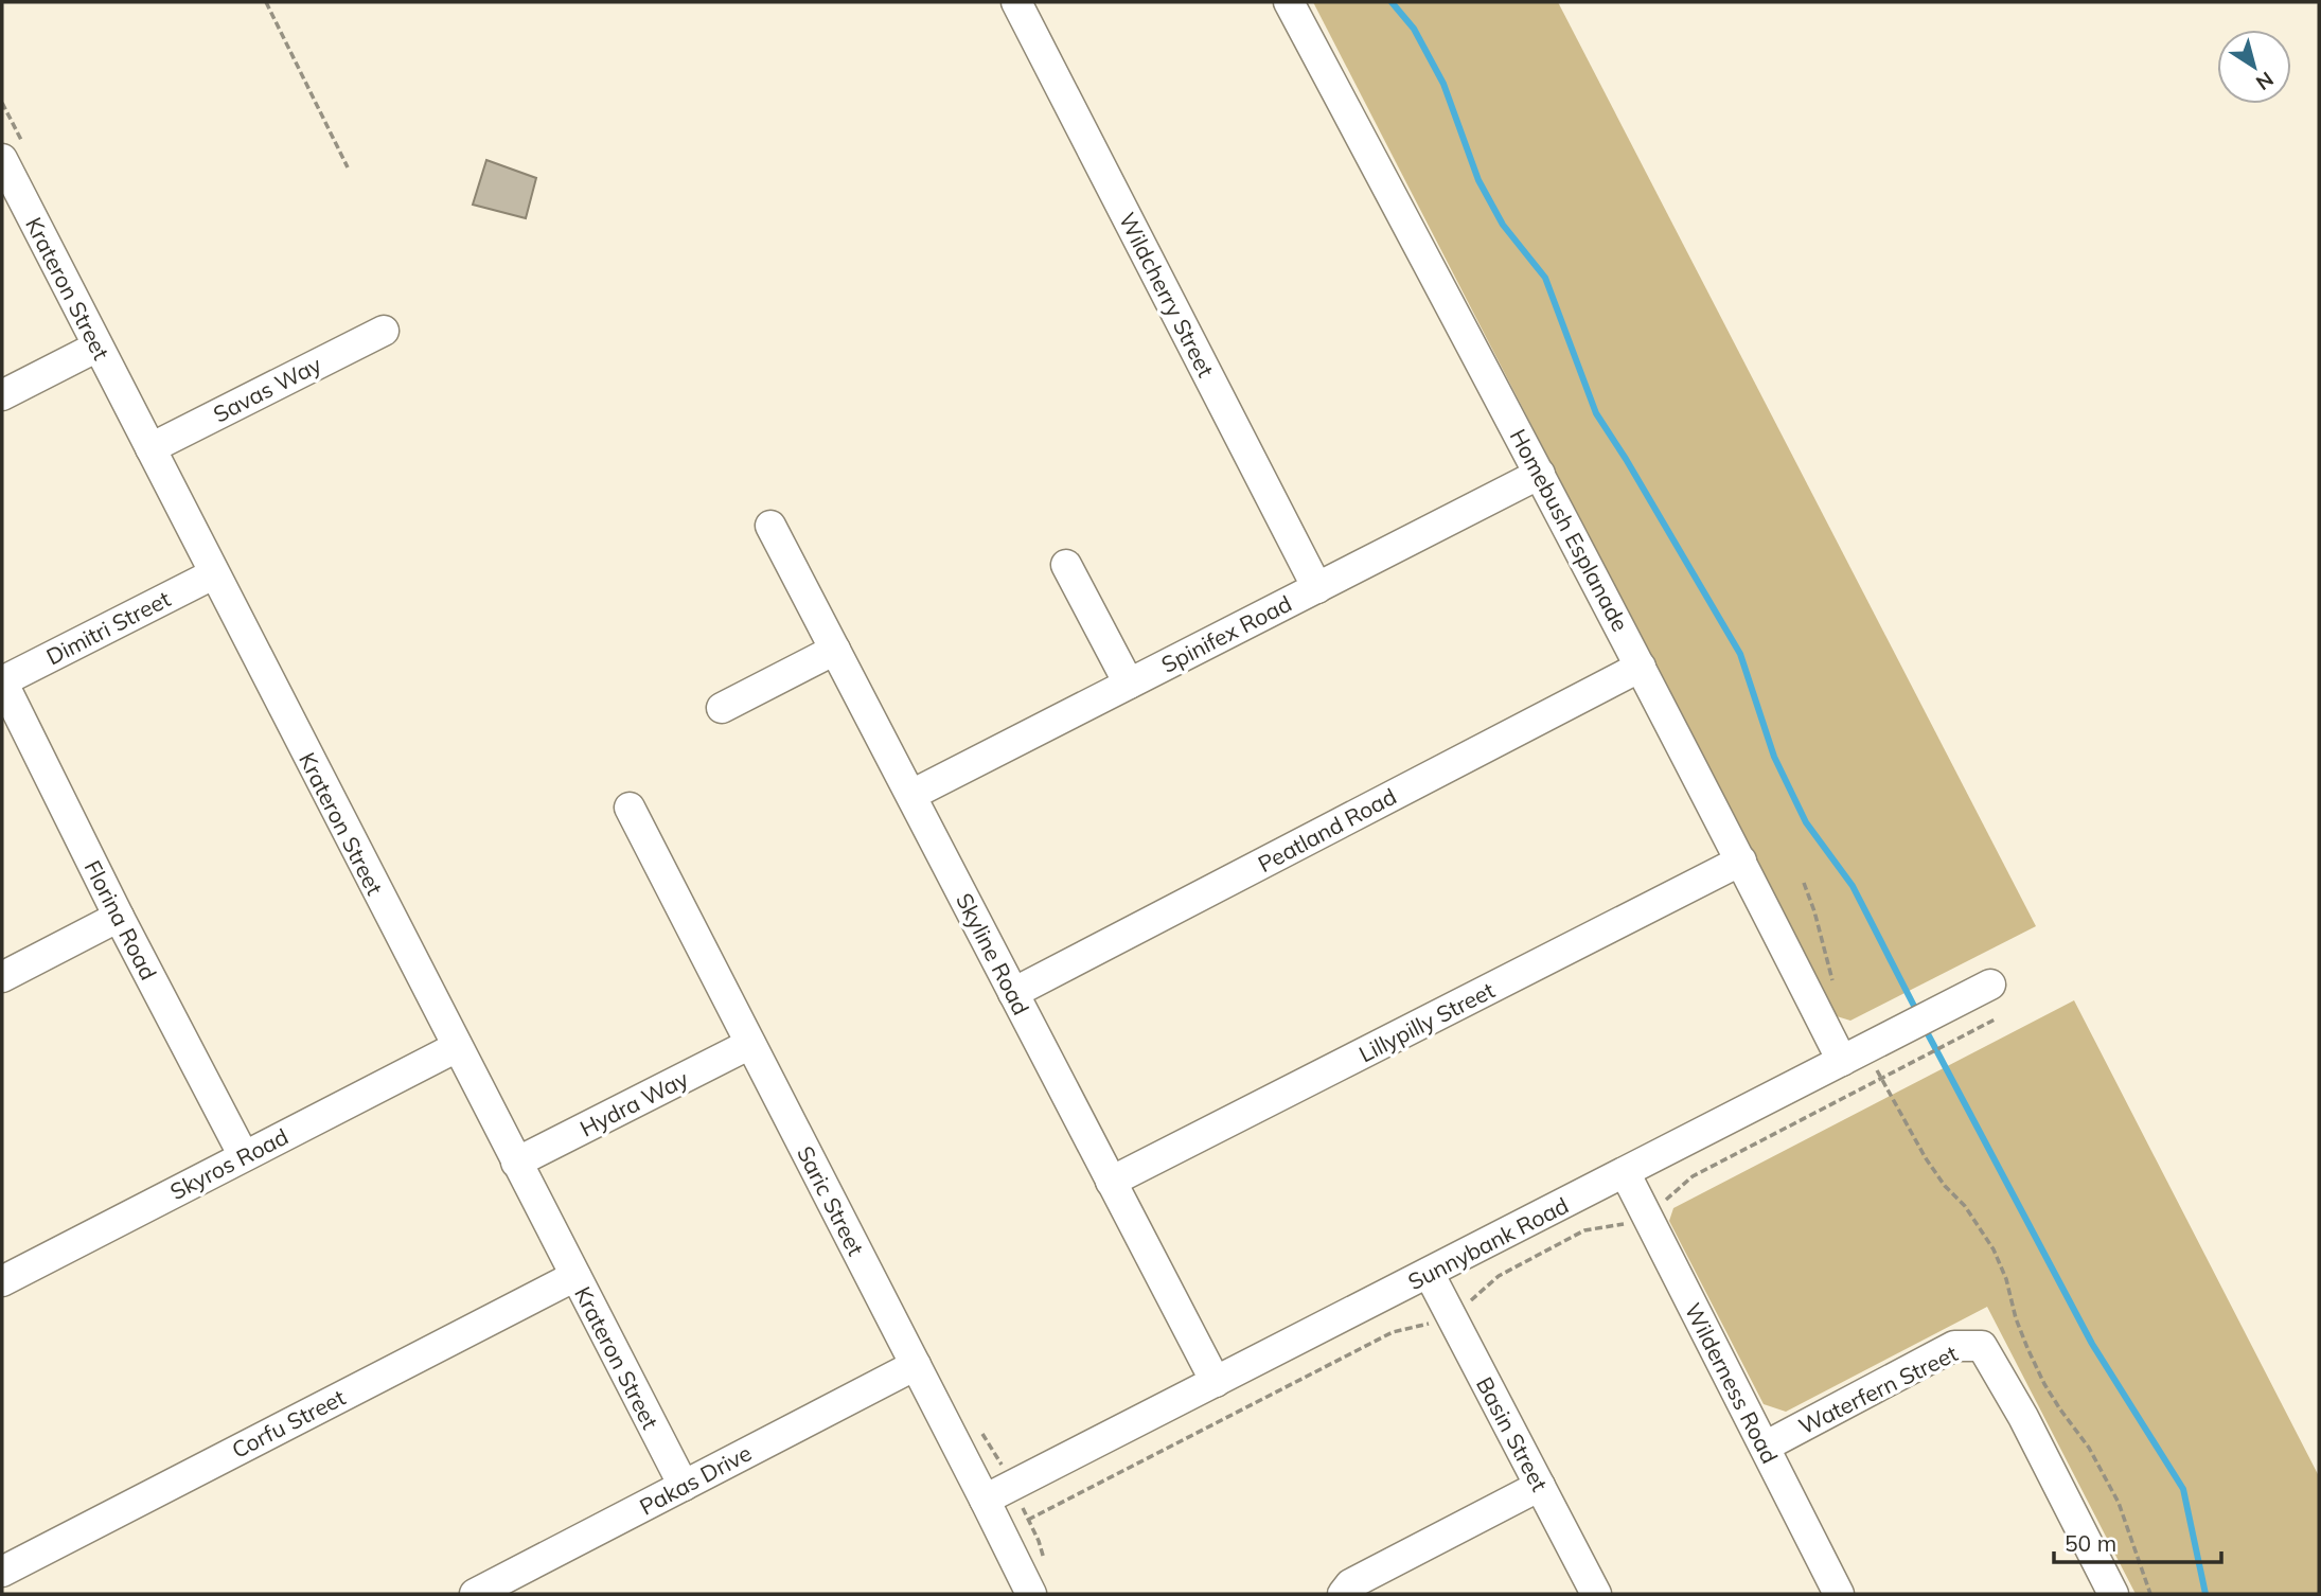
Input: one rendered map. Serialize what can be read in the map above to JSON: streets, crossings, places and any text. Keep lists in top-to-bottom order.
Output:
{
  "streets": {
    "street": [
      "Krateron Street",
      "Wildcherry Street",
      "Savas Way",
      "Homebush Esplanade",
      "Dimitri Street",
      "Spinifex Road",
      "Peatland Road",
      "Florina Road",
      "Skyline Road",
      "Lillypilly Street",
      "Hydra Way",
      "Skyros Road",
      "Saric Street",
      "Sunnybank Road",
      "Wilderness Road",
      "Waterfern Street",
      "Corfu Street",
      "Basin Street",
      "Pakas Drive"
    ]
  },
  "crossings": [
    ["Krateron Street", "Savas Way"],
    ["Krateron Street", "Dimitri Street"],
    ["Krateron Street", "Hydra Way"],
    ["Krateron Street", "Skyros Road"],
    ["Krateron Street", "Corfu Street"],
    ["Krateron Street", "Pakas Drive"],
    ["Wildcherry Street", "Spinifex Road"],
    ["Homebush Esplanade", "Spinifex Road"],
    ["Homebush Esplanade", "Peatland Road"],
    ["Homebush Esplanade", "Lillypilly Street"],
    ["Homebush Esplanade", "Sunnybank Road"],
    ["Dimitri Street", "Florina Road"],
    ["Spinifex Road", "Skyline Road"],
    ["Peatland Road", "Skyline Road"],
    ["Florina Road", "Skyros Road"],
    ["Skyline Road", "Lillypilly Street"],
    ["Skyline Road", "Sunnybank Road"],
    ["Hydra Way", "Saric Street"],
    ["Saric Street", "Sunnybank Road"],
    ["Saric Street", "Pakas Drive"],
    ["Sunnybank Road", "Wilderness Road"],
    ["Sunnybank Road", "Basin Street"],
    ["Wilderness Road", "Waterfern Street"]
  ],
  "scale_bar": "50 m",
  "north": "bottom right"
}
